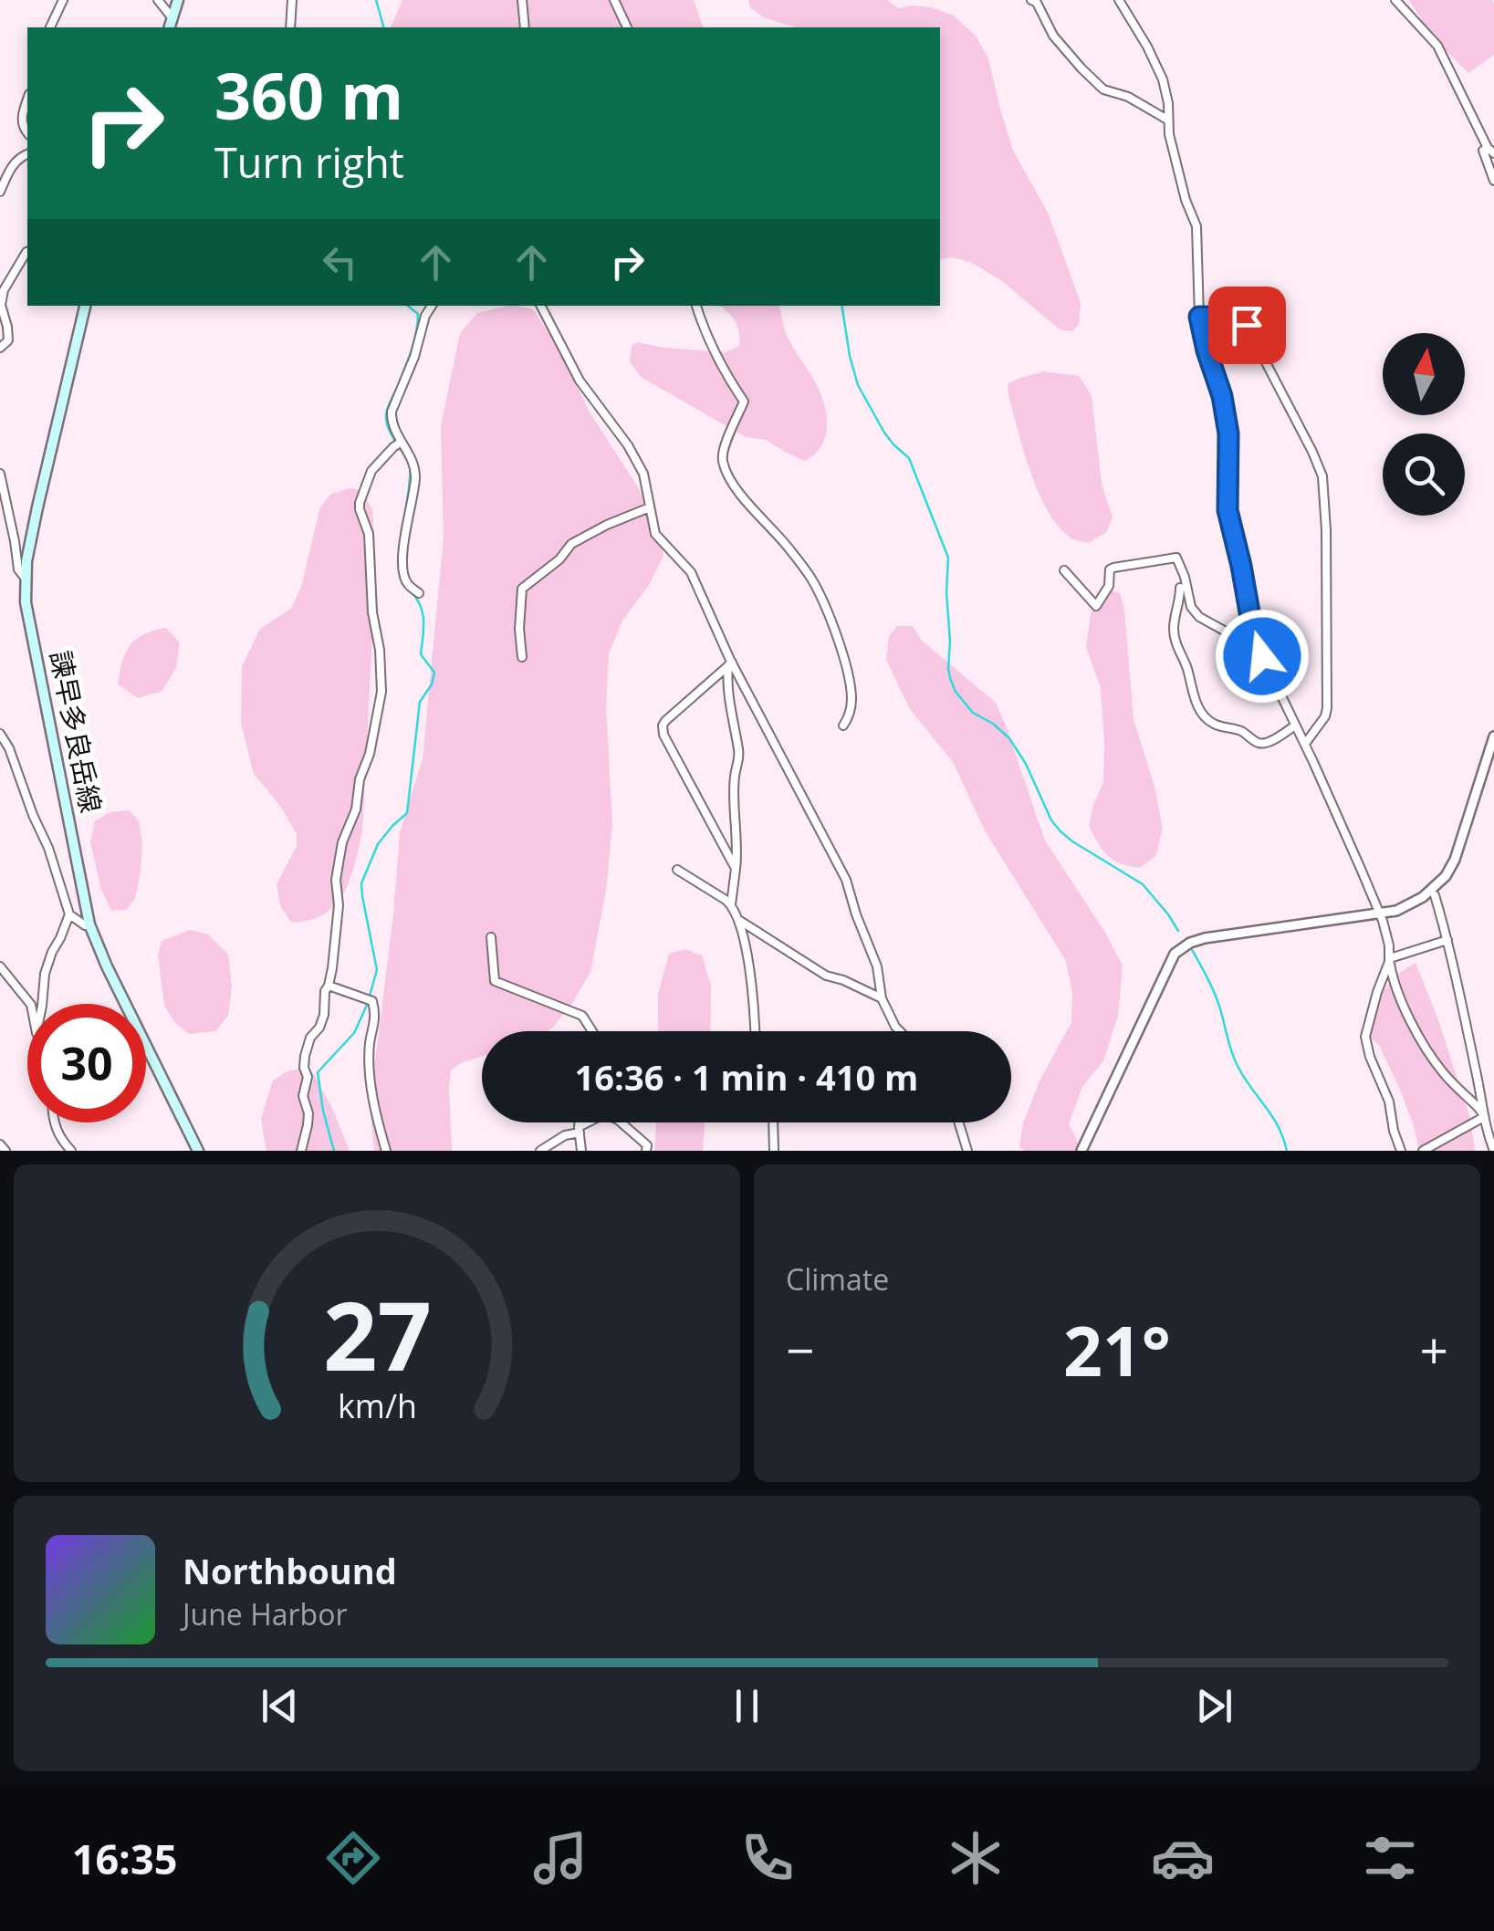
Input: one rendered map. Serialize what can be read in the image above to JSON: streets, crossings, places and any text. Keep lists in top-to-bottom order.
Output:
{
  "streets": {
    "main road": ["諫早多良岳線"]
  },
  "north": "top",
  "page": {
    "turn": ["360 m", "Turn right"],
    "limit": "30",
    "trip": "16:36 · 1 min · 410 m",
    "tile": "Climate",
    "heat": ["−", "21°", "+"],
    "song": ["Northbound", "June Harbor"],
    "tabs": "16:35",
    "gauge": ["27", "km/h"]
  }
}
